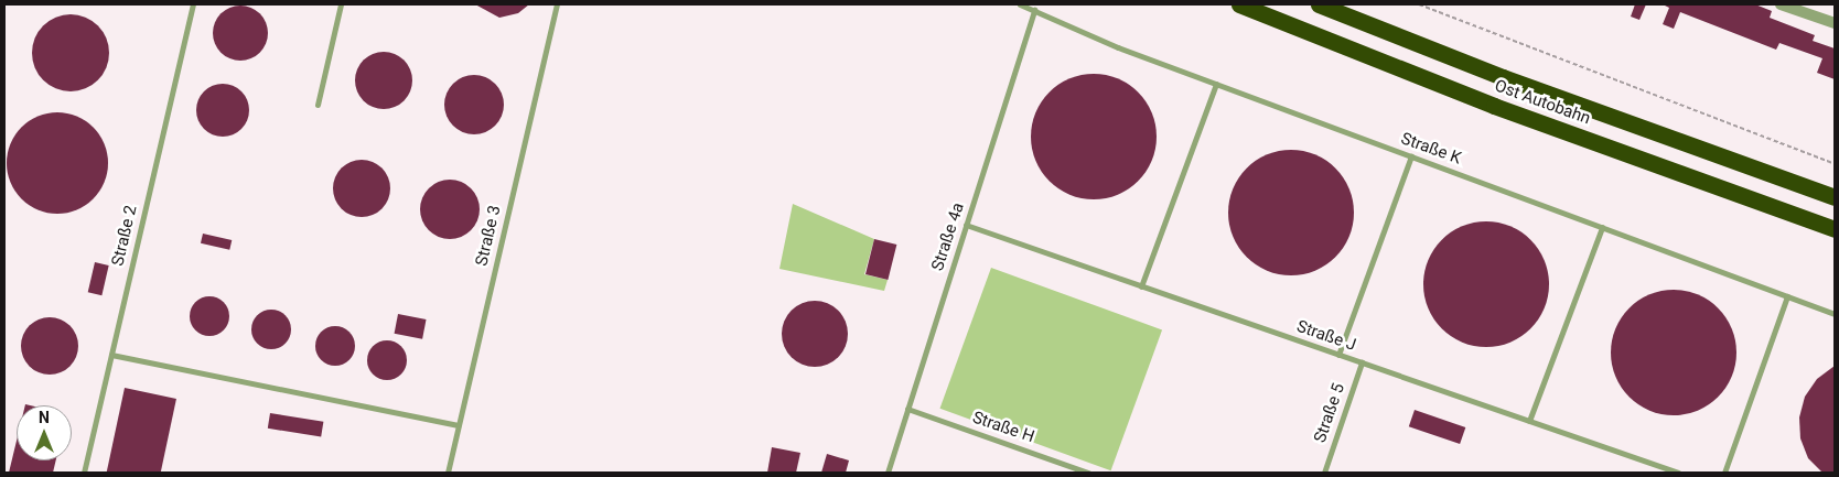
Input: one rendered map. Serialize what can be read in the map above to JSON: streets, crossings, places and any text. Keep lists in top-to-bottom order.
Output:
{
  "streets": {
    "highway": ["Ost Autobahn"],
    "lane": [
      "Straße K",
      "Straße 2",
      "Straße 3",
      "Straße 4a",
      "Straße J",
      "Straße 5",
      "Straße H"
    ]
  },
  "crossings": [
    ["Straße K", "Straße 4a"],
    ["Straße 4a", "Straße J"],
    ["Straße 4a", "Straße H"],
    ["Straße J", "Straße 5"]
  ],
  "north": "top"
}
